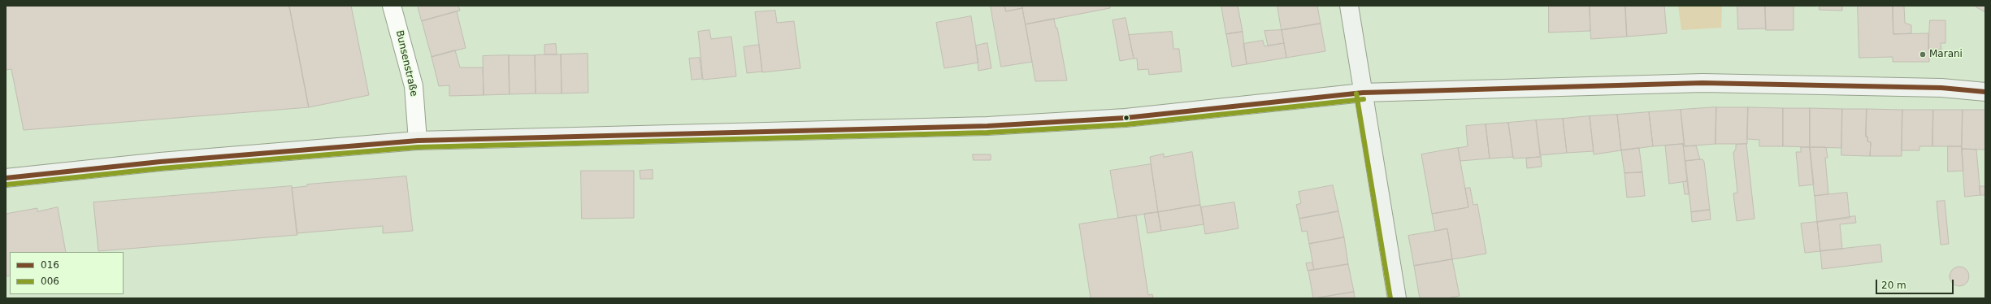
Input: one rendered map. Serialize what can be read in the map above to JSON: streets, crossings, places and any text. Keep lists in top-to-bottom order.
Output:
{
  "streets": {
    "street": ["Bunsenstraße"]
  },
  "places": ["Marani"],
  "lines": ["transit line 016", "transit line 006"],
  "legend": ["016", "006"],
  "scale_bar": "20 m"
}
